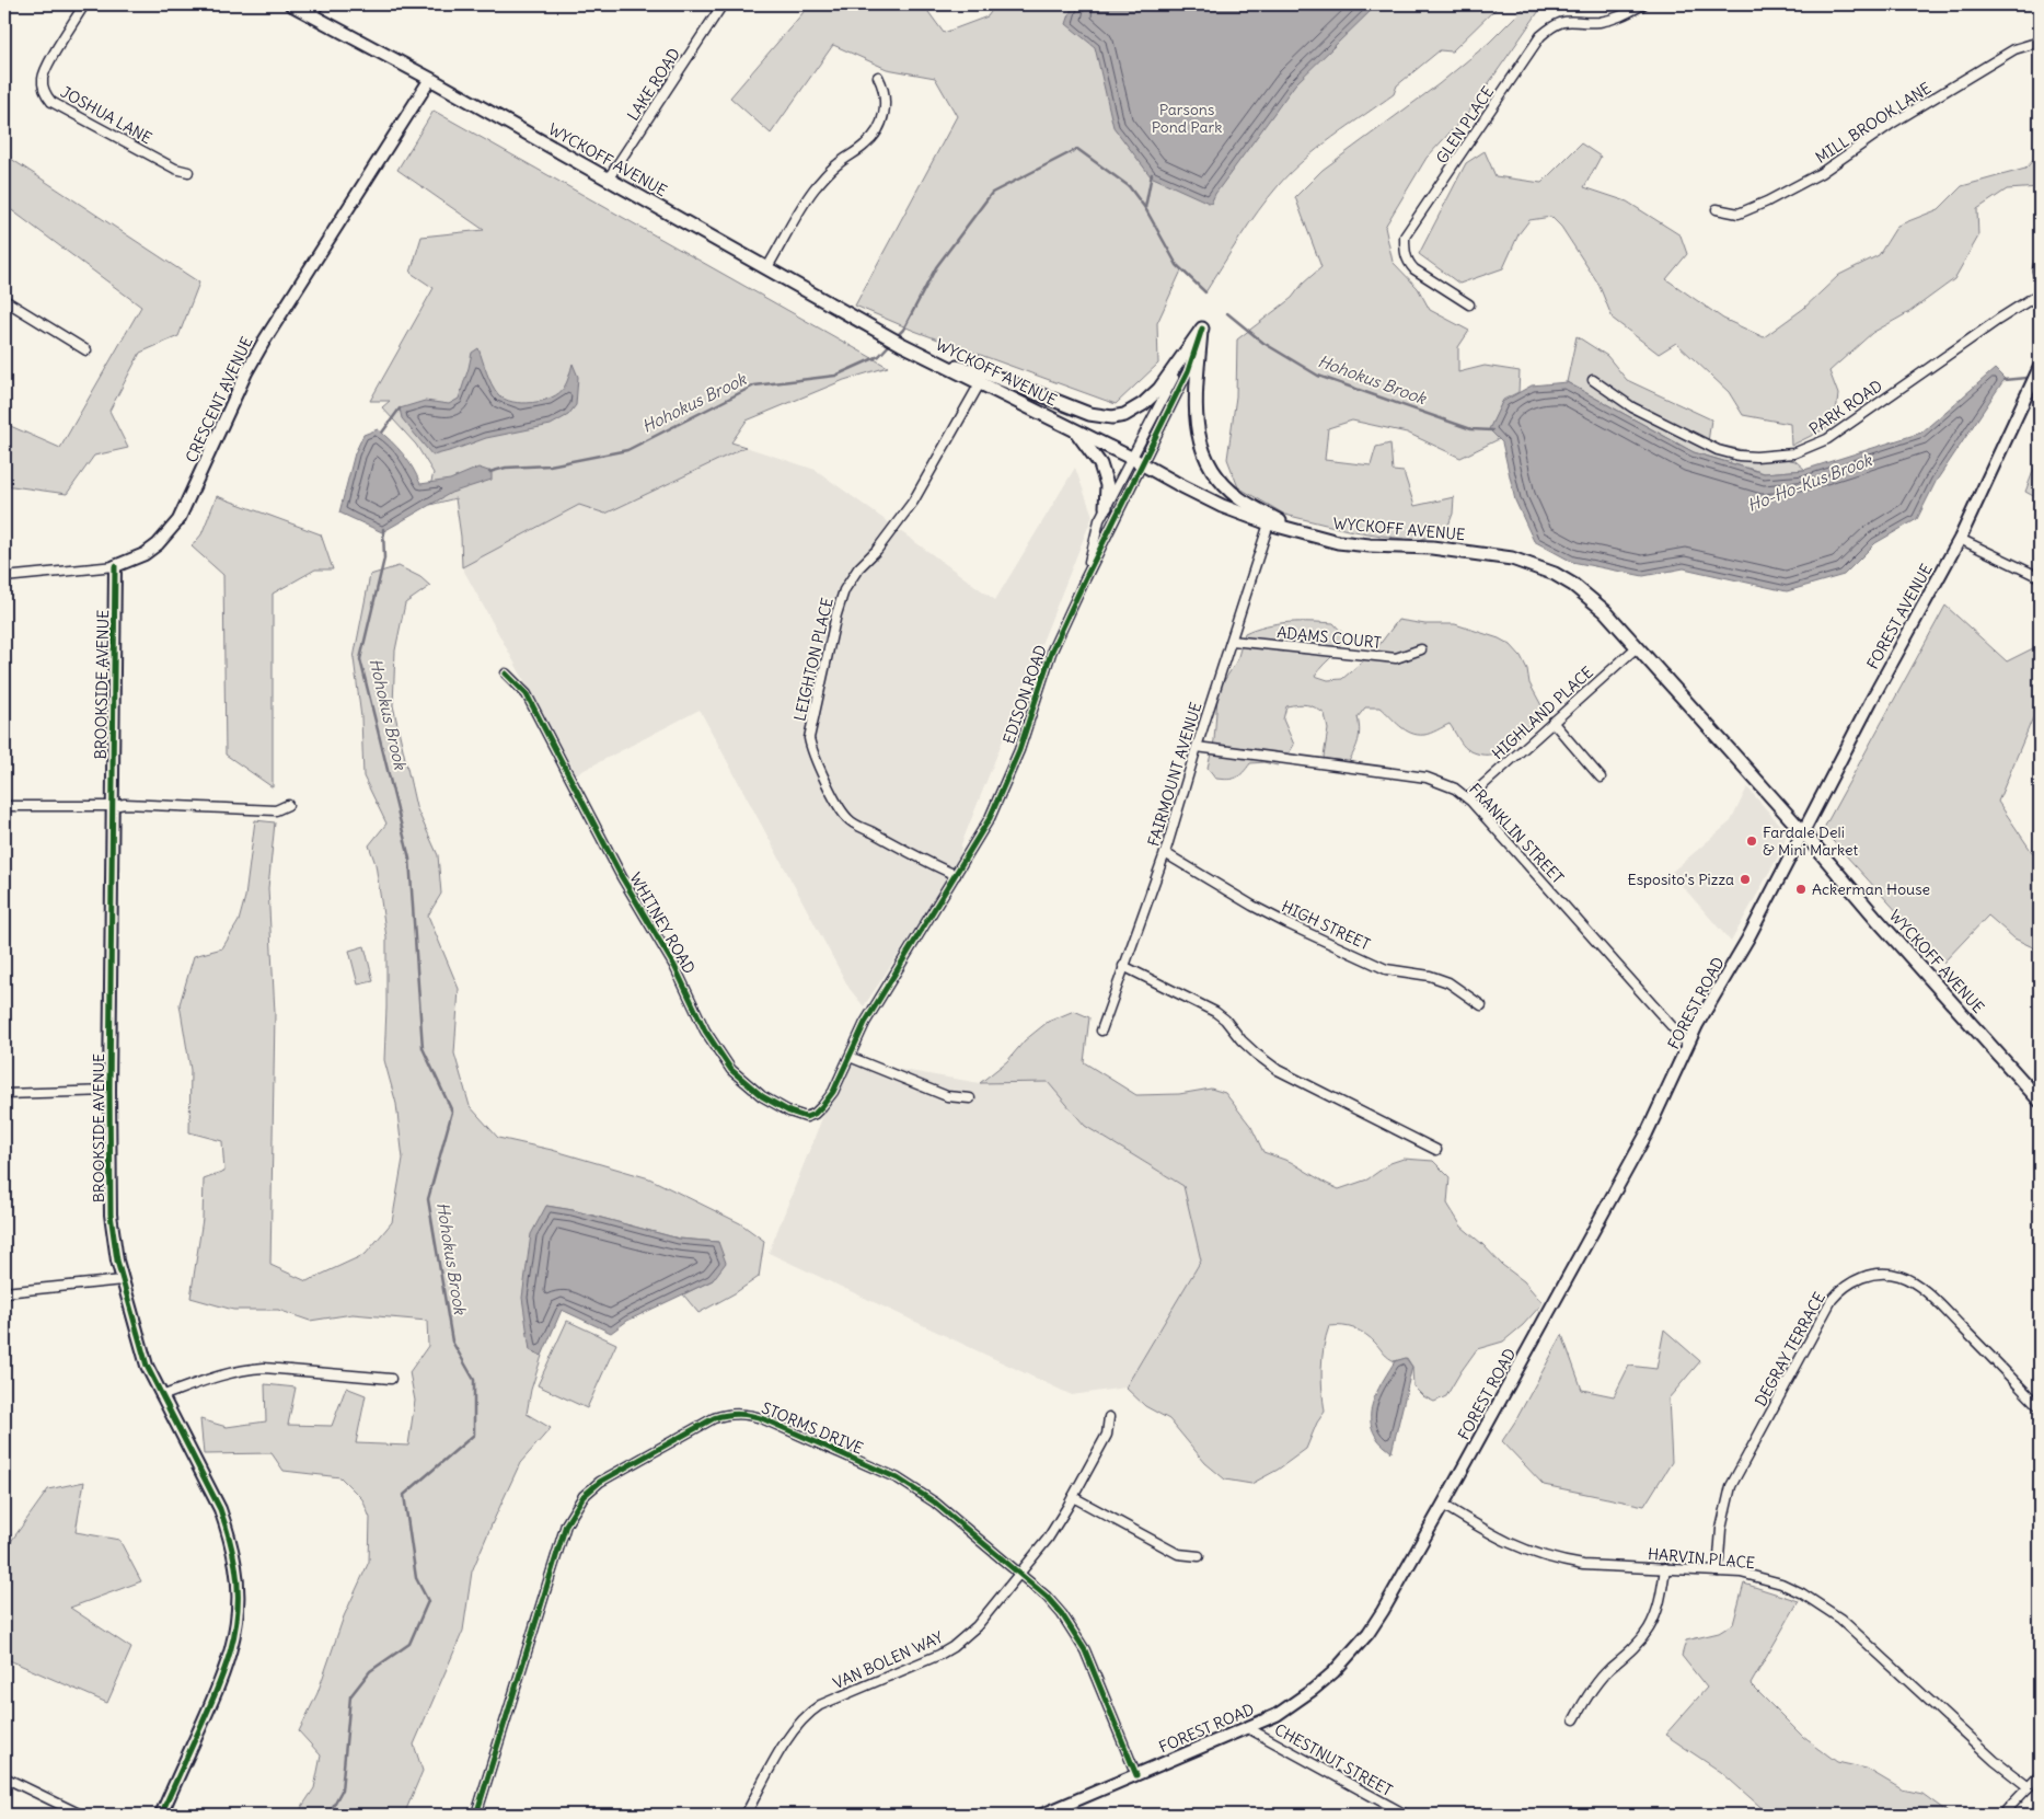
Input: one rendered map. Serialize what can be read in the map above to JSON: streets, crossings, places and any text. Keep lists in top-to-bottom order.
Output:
{
  "streets": {
    "main road": ["WYCKOFF AVENUE"],
    "street": [
      "LAKE ROAD",
      "JOSHUA LANE",
      "MILL BROOK LANE",
      "GLEN PLACE",
      "CRESCENT AVENUE",
      "PARK ROAD",
      "FOREST AVENUE",
      "ADAMS COURT",
      "LEIGHTON PLACE",
      "BROOKSIDE AVENUE",
      "EDISON ROAD",
      "HIGHLAND PLACE",
      "FAIRMOUNT AVENUE",
      "FRANKLIN STREET",
      "WHITNEY ROAD",
      "HIGH STREET",
      "FOREST ROAD",
      "DEGRAY TERRACE",
      "STORMS DRIVE",
      "HARVIN PLACE",
      "VAN BOLEN WAY",
      "CHESTNUT STREET"
    ]
  },
  "crossings": [
    ["LAKE ROAD", "WYCKOFF AVENUE"],
    ["WYCKOFF AVENUE", "CRESCENT AVENUE"],
    ["WYCKOFF AVENUE", "FOREST AVENUE"],
    ["WYCKOFF AVENUE", "LEIGHTON PLACE"],
    ["WYCKOFF AVENUE", "EDISON ROAD"],
    ["WYCKOFF AVENUE", "HIGHLAND PLACE"],
    ["WYCKOFF AVENUE", "FAIRMOUNT AVENUE"],
    ["WYCKOFF AVENUE", "FOREST ROAD"],
    ["CRESCENT AVENUE", "BROOKSIDE AVENUE"],
    ["FOREST AVENUE", "FOREST ROAD"],
    ["ADAMS COURT", "FAIRMOUNT AVENUE"],
    ["LEIGHTON PLACE", "EDISON ROAD"],
    ["EDISON ROAD", "WHITNEY ROAD"],
    ["HIGHLAND PLACE", "FRANKLIN STREET"],
    ["FAIRMOUNT AVENUE", "FRANKLIN STREET"],
    ["FAIRMOUNT AVENUE", "HIGH STREET"],
    ["FRANKLIN STREET", "FOREST ROAD"],
    ["FOREST ROAD", "STORMS DRIVE"],
    ["FOREST ROAD", "HARVIN PLACE"],
    ["FOREST ROAD", "CHESTNUT STREET"],
    ["DEGRAY TERRACE", "HARVIN PLACE"],
    ["STORMS DRIVE", "VAN BOLEN WAY"]
  ],
  "water": ["Hohokus Brook", "Ho-Ho-Kus Brook"],
  "parks": ["Parsons Pond Park"],
  "places": ["Fardale Deli & Mini Market", "Esposito's Pizza", "Ackerman House"]
}
